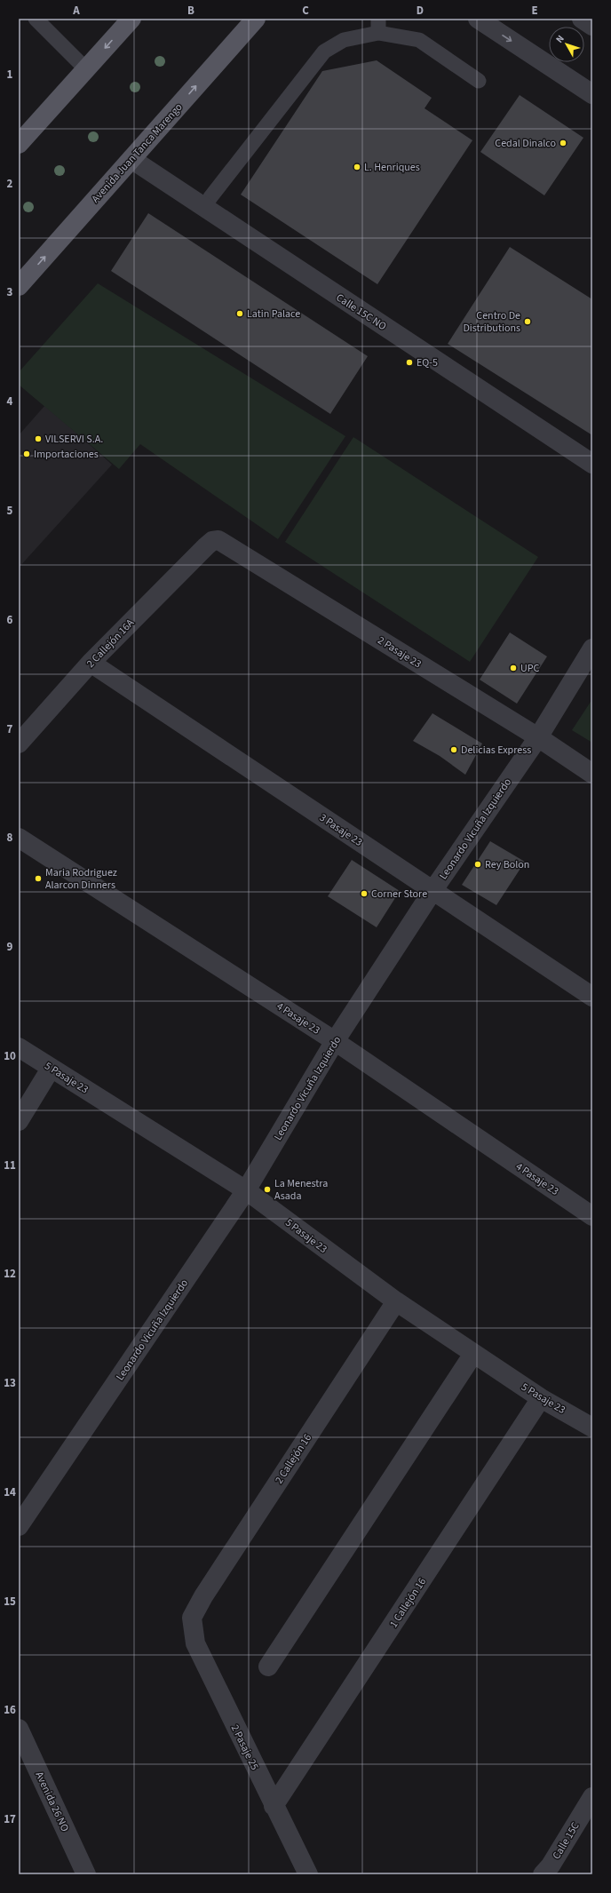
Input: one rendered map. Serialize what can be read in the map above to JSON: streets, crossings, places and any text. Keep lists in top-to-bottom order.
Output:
{
  "streets": {
    "main road": ["Avenida Juan Tanca Marengo"],
    "street": [
      "Calle 15C NO",
      "2 Callejón 16A",
      "2 Pasaje 23",
      "Leonardo Vicuña Izquierdo",
      "3 Pasaje 23",
      "4 Pasaje 23",
      "5 Pasaje 23",
      "2 Callejón 16",
      "1 Callejón 16",
      "2 Pasaje 25",
      "Avenida 26 NO",
      "Calle 15C"
    ]
  },
  "crossings": [
    ["Avenida Juan Tanca Marengo", "Calle 15C NO"],
    ["2 Callejón 16A", "2 Pasaje 23"],
    ["2 Callejón 16A", "3 Pasaje 23"],
    ["2 Pasaje 23", "Leonardo Vicuña Izquierdo"],
    ["Leonardo Vicuña Izquierdo", "3 Pasaje 23"],
    ["Leonardo Vicuña Izquierdo", "4 Pasaje 23"],
    ["Leonardo Vicuña Izquierdo", "5 Pasaje 23"],
    ["5 Pasaje 23", "2 Callejón 16"],
    ["5 Pasaje 23", "1 Callejón 16"],
    ["2 Callejón 16", "2 Pasaje 25"],
    ["1 Callejón 16", "2 Pasaje 25"]
  ],
  "places": [
    "Cedal Dinalco",
    "L. Henriques",
    "Latin Palace",
    "Centro De Distributions",
    "EQ-5",
    "VILSERVI S.A.",
    "Importaciones",
    "UPC",
    "Delicias Express",
    "Rey Bolon",
    "Maria Rodriguez Alarcon Dinners",
    "Corner Store",
    "La Menestra Asada"
  ],
  "north": "top left",
  "grid": {
    "columns": [
      "A",
      "B",
      "C",
      "D",
      "E"
    ],
    "rows": [
      "1",
      "2",
      "3",
      "4",
      "5",
      "6",
      "7",
      "8",
      "9",
      "10",
      "11",
      "12",
      "13",
      "14",
      "15",
      "16",
      "17"
    ]
  }
}
